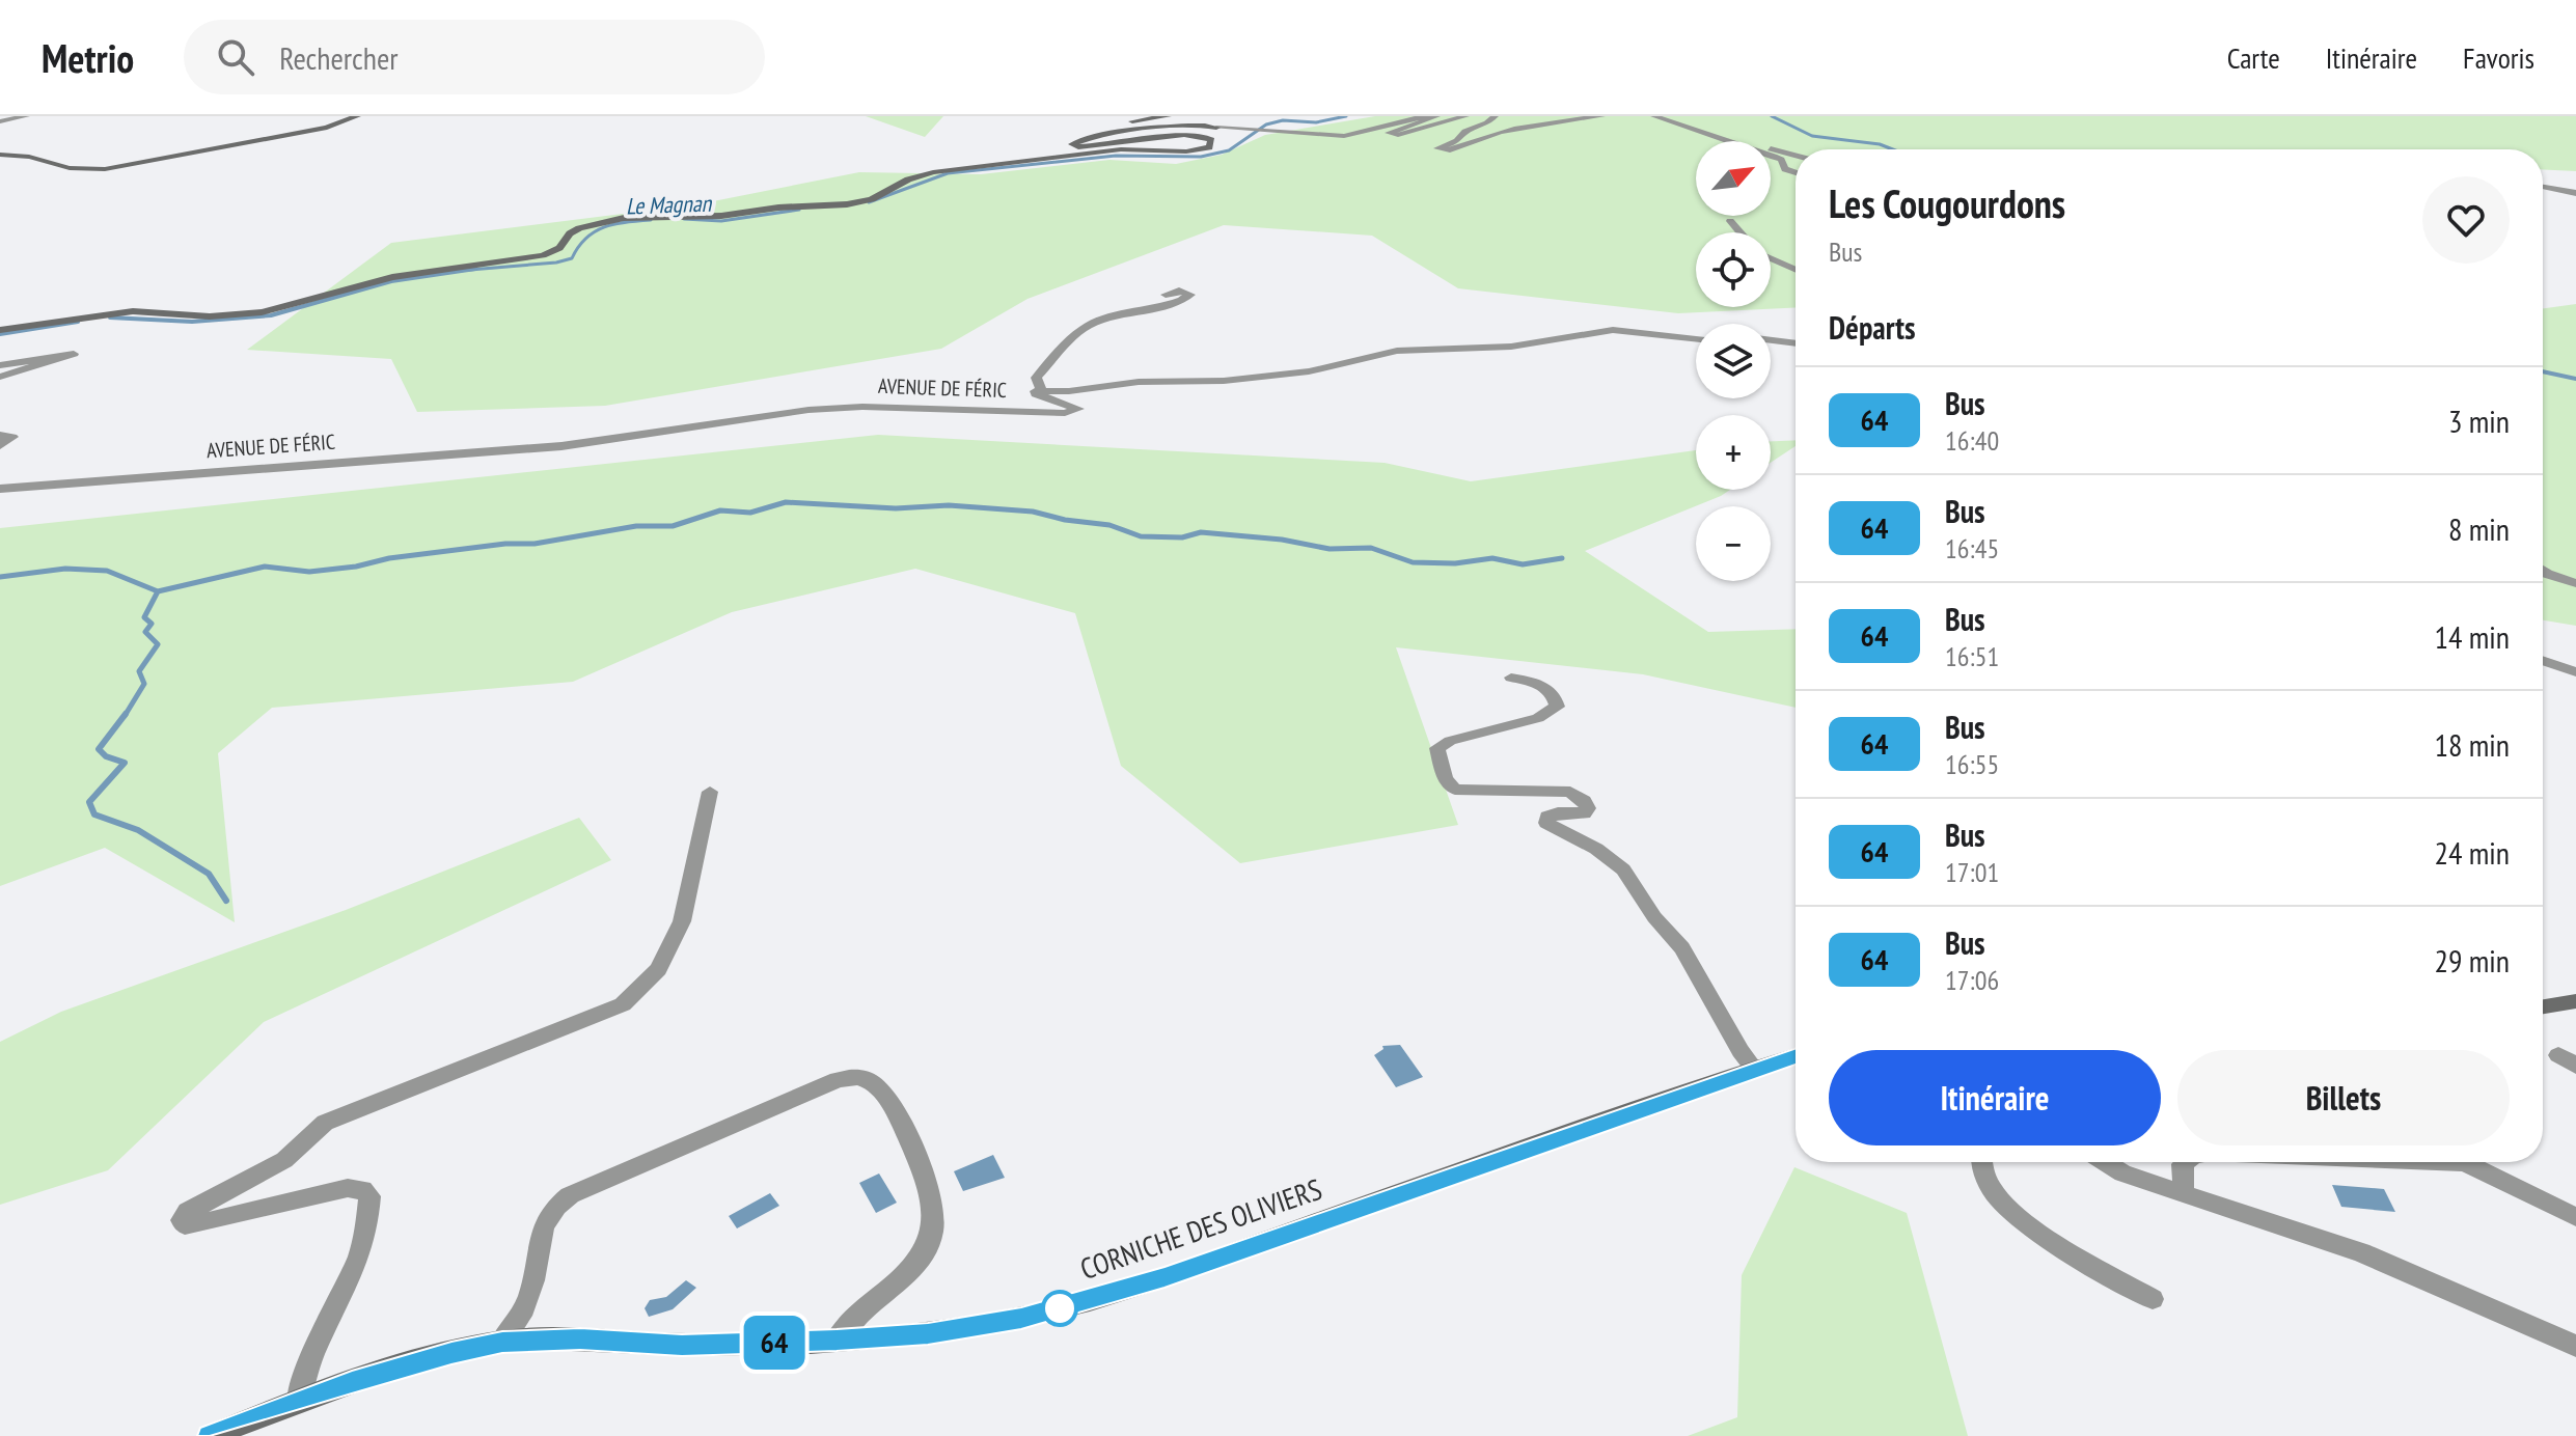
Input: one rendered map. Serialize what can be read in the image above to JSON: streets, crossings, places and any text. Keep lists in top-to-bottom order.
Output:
{
  "streets": {
    "street": ["AVENUE DE FÉRIC", "CORNICHE DES OLIVIERS"]
  },
  "water": ["Le Magnan"],
  "lines": ["bus line 64"],
  "north": "top right",
  "page": {
    "header": "Metrio",
    "search": "Rechercher",
    "nav": ["Carte", "Itinéraire", "Favoris"],
    "on_map": "64",
    "map_buttons": ["+", "−"],
    "heading": [
      ["Les Cougourdons", "Bus"],
      "Départs"
    ],
    "list": [
      {
        "mark": "64",
        "name": "Bus",
        "note": "16:40",
        "value": "3 min"
      },
      {
        "mark": "64",
        "name": "Bus",
        "note": "16:45",
        "value": "8 min"
      },
      {
        "mark": "64",
        "name": "Bus",
        "note": "16:51",
        "value": "14 min"
      },
      {
        "mark": "64",
        "name": "Bus",
        "note": "16:55",
        "value": "18 min"
      },
      {
        "mark": "64",
        "name": "Bus",
        "note": "17:01",
        "value": "24 min"
      },
      {
        "mark": "64",
        "name": "Bus",
        "note": "17:06",
        "value": "29 min"
      }
    ],
    "buttons": ["Itinéraire", "Billets"]
  }
}
